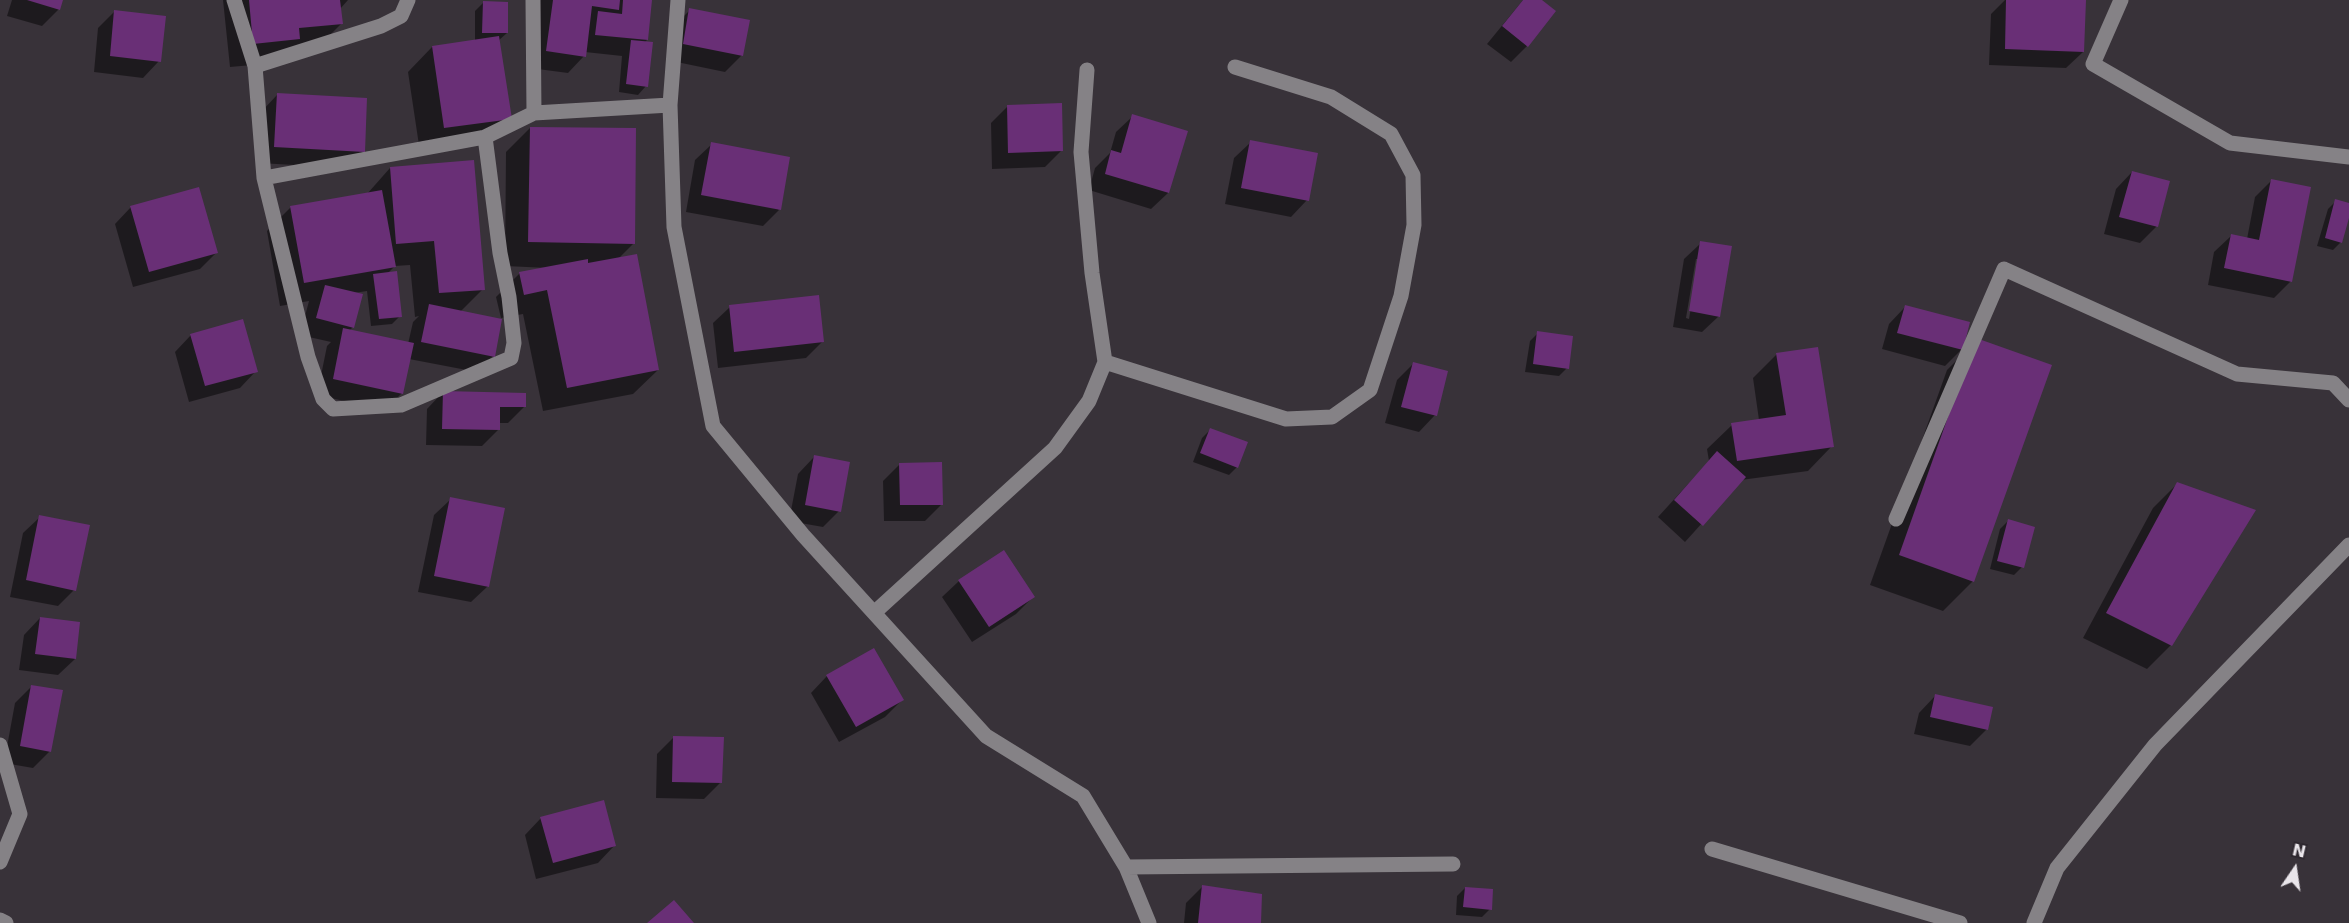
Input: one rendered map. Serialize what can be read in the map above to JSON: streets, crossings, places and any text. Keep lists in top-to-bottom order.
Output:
{
  "north": "top"
}
